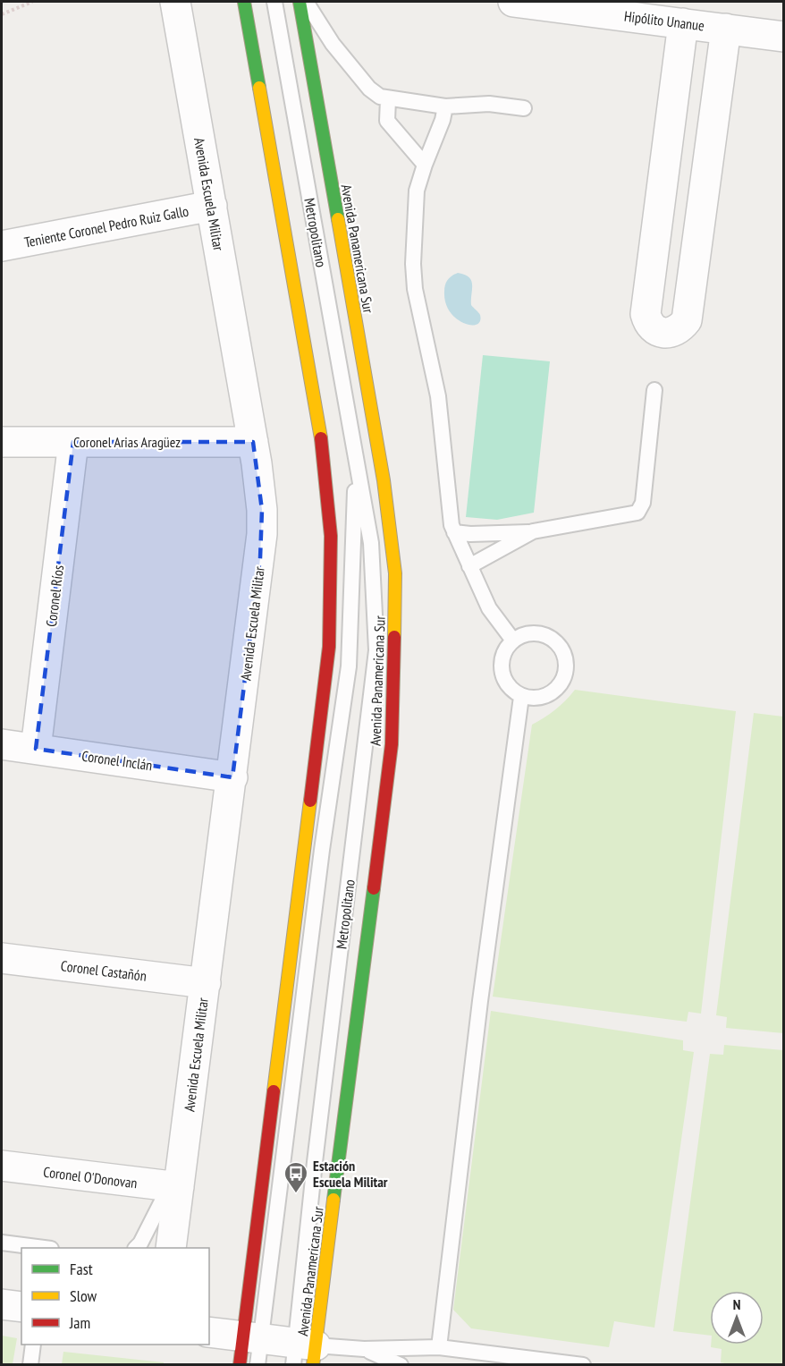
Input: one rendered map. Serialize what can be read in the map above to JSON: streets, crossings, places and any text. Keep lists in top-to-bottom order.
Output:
{
  "streets": {
    "main road": ["Avenida Panamericana Sur"],
    "street": [
      "Hipólito Unanue",
      "Avenida Escuela Militar",
      "Teniente Coronel Pedro Ruiz Gallo",
      "Coronel Arias Aragüez",
      "Coronel Ríos",
      "Coronel Inclán",
      "Coronel Castañón",
      "Coronel O'Donovan"
    ],
    "lane": ["Metropolitano"]
  },
  "crossings": [
    ["Avenida Escuela Militar", "Teniente Coronel Pedro Ruiz Gallo"],
    ["Avenida Escuela Militar", "Coronel Arias Aragüez"],
    ["Avenida Escuela Militar", "Coronel Inclán"],
    ["Avenida Escuela Militar", "Coronel Castañón"],
    ["Avenida Escuela Militar", "Coronel O'Donovan"],
    ["Metropolitano", "Avenida Panamericana Sur"],
    ["Coronel Arias Aragüez", "Coronel Ríos"],
    ["Coronel Ríos", "Coronel Inclán"]
  ],
  "places": {
    "bus stop": ["Estación Escuela Militar"]
  },
  "legend": ["Fast", "Slow", "Jam"],
  "north": "top"
}
